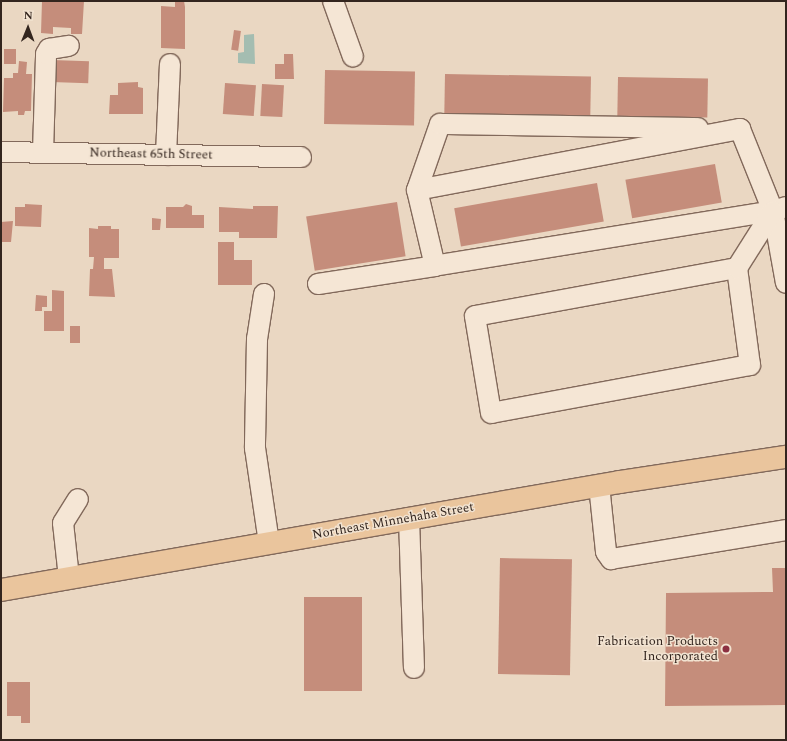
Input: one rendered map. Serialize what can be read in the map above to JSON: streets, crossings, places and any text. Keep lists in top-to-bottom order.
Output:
{
  "streets": {
    "main road": ["Northeast Minnehaha Street"],
    "street": ["Northeast 65th Street"]
  },
  "places": ["Fabrication Products Incorporated"],
  "north": "top"
}
